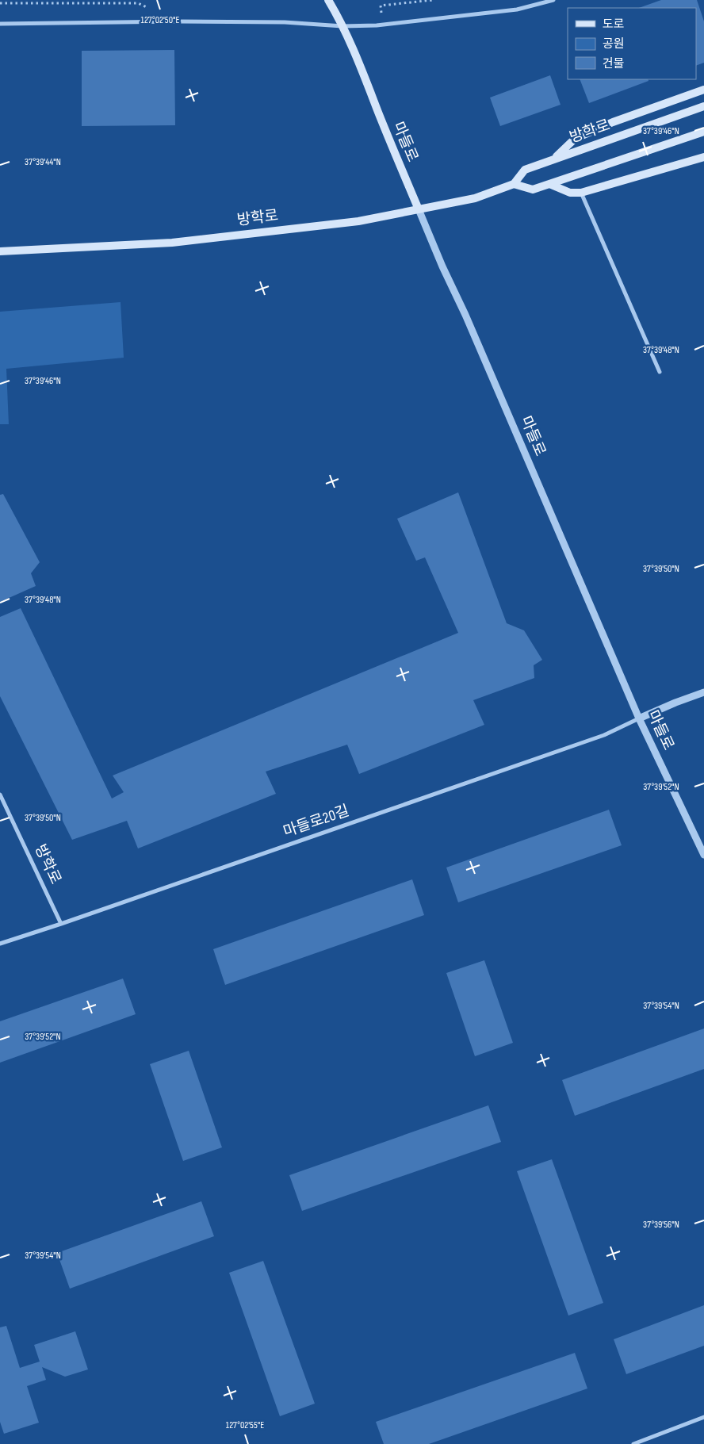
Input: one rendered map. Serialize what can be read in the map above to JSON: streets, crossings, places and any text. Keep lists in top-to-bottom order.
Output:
{
  "streets": {
    "main road": ["방학로", "마들로"],
    "street": ["마들로20길"]
  },
  "crossings": [
    ["방학로", "마들로"],
    ["방학로", "마들로20길"],
    ["마들로", "마들로20길"]
  ],
  "legend": ["도로", "공원", "건물"],
  "coordinates": [
    "127°02'50\"E",
    "37°39'46\"N",
    "37°39'44\"N",
    "37°39'48\"N",
    "37°39'50\"N",
    "37°39'52\"N",
    "37°39'54\"N",
    "37°39'56\"N",
    "127°02'55\"E"
  ]
}
